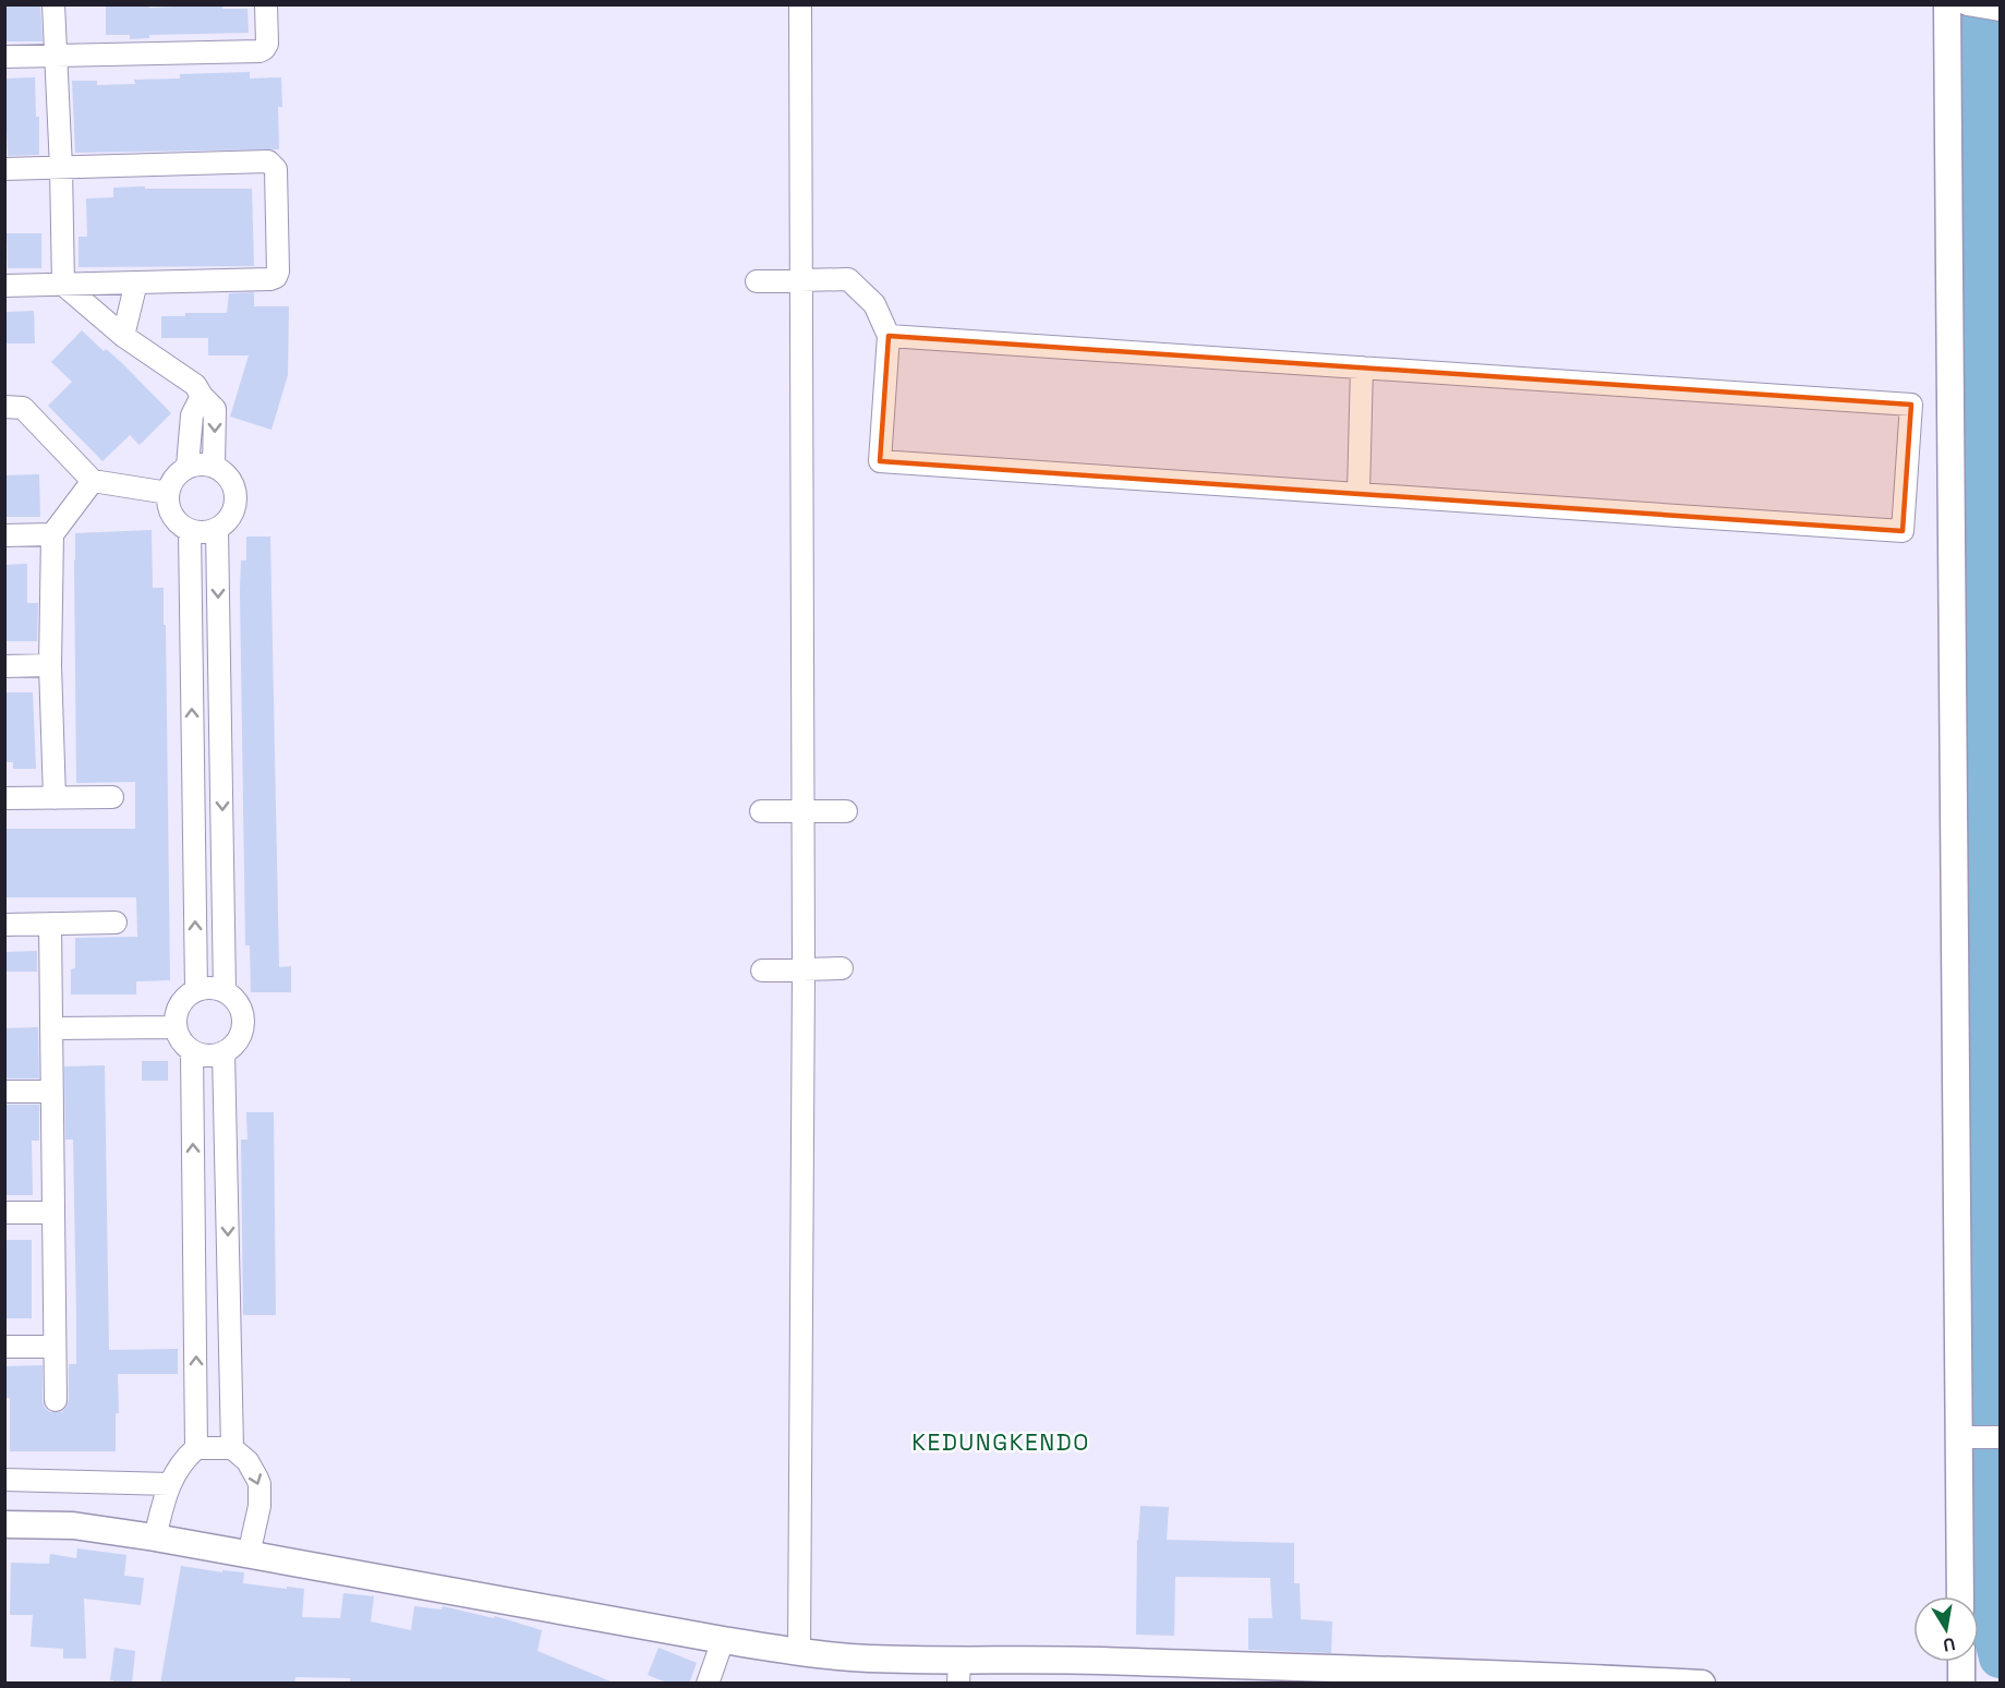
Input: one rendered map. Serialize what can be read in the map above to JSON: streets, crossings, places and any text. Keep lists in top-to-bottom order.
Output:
{
  "districts": ["KEDUNGKENDO"],
  "north": "bottom"
}
